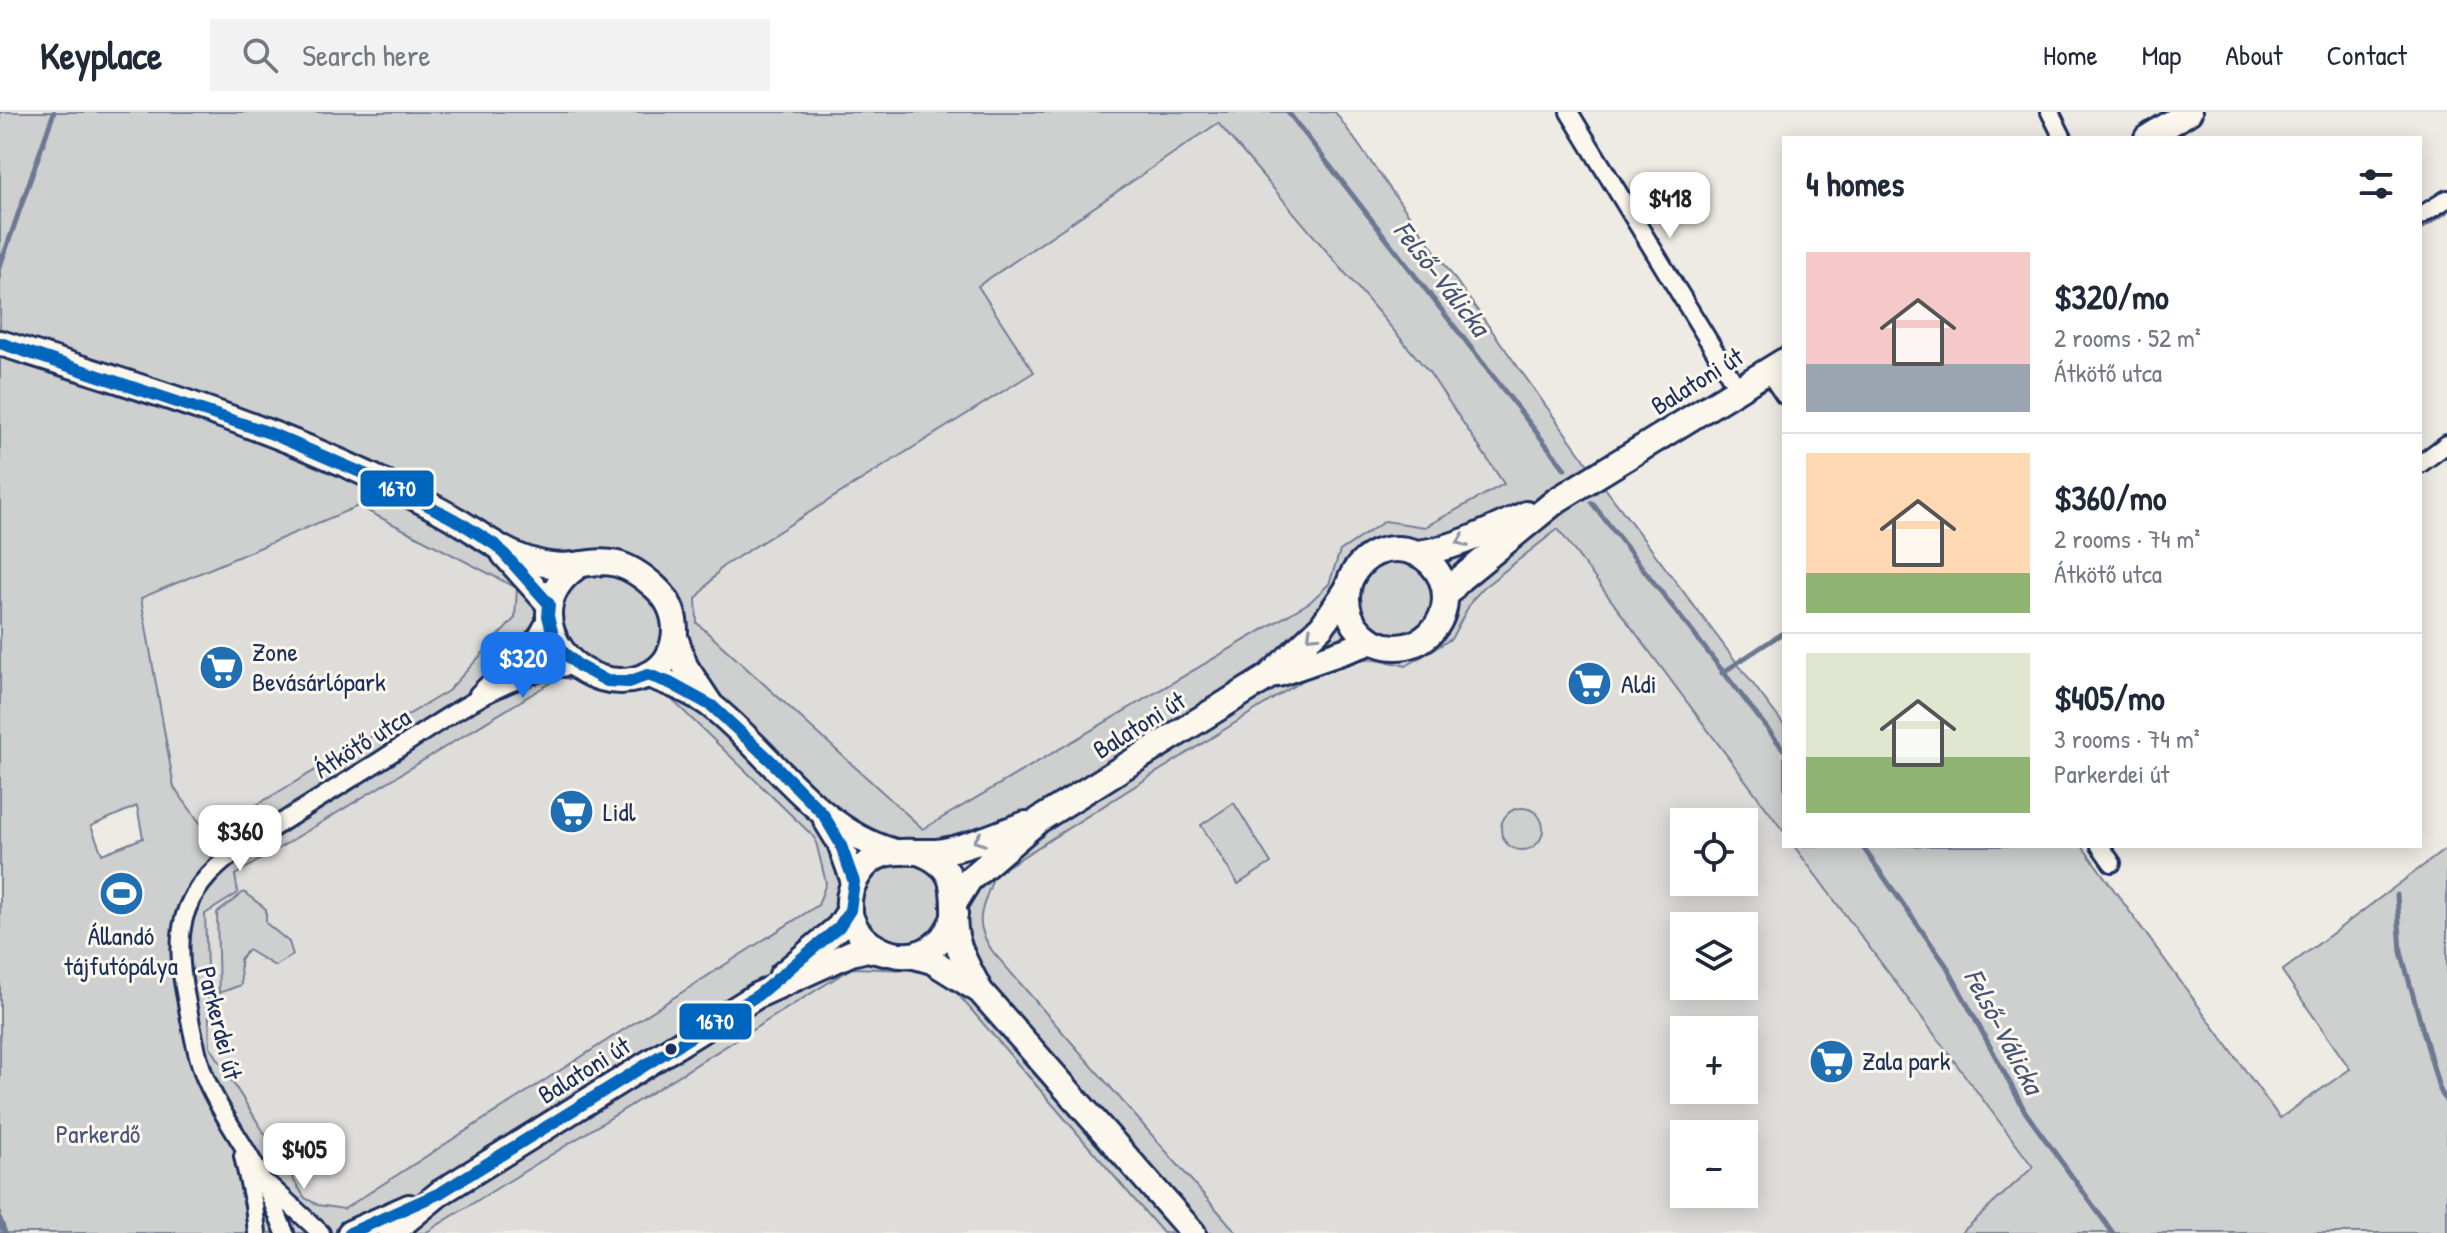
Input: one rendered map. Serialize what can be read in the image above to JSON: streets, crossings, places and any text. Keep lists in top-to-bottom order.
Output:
{
  "streets": {
    "main road": ["Balatoni út"],
    "street": ["Átkötő utca", "Parkerdei út"]
  },
  "crossings": [
    ["Átkötő utca", "Parkerdei út"]
  ],
  "water": ["Felső-Válicka"],
  "parks": ["Parkerdő"],
  "places": {
    "supermarket": [
      "Zone Bevásárlópark",
      "Aldi",
      "Lidl",
      "Zala park"
    ],
    "sports": ["Állandó tájfutópálya"]
  },
  "lines": ["transit line 1670"],
  "page": {
    "header": "Keyplace",
    "search": "Search here",
    "nav": [
      "Home",
      "Map",
      "About",
      "Contact"
    ],
    "heading": "4 homes",
    "price": [
      "$418",
      "$320",
      "$360",
      "$405"
    ],
    "list": [
      {
        "name": "$320/mo",
        "note": "2 rooms · 52 m² · Átkötő utca"
      },
      {
        "name": "$360/mo",
        "note": "2 rooms · 74 m² · Átkötő utca"
      },
      {
        "name": "$405/mo",
        "note": "3 rooms · 74 m² · Parkerdei út"
      }
    ],
    "map_buttons": ["+", "−"]
  }
}
